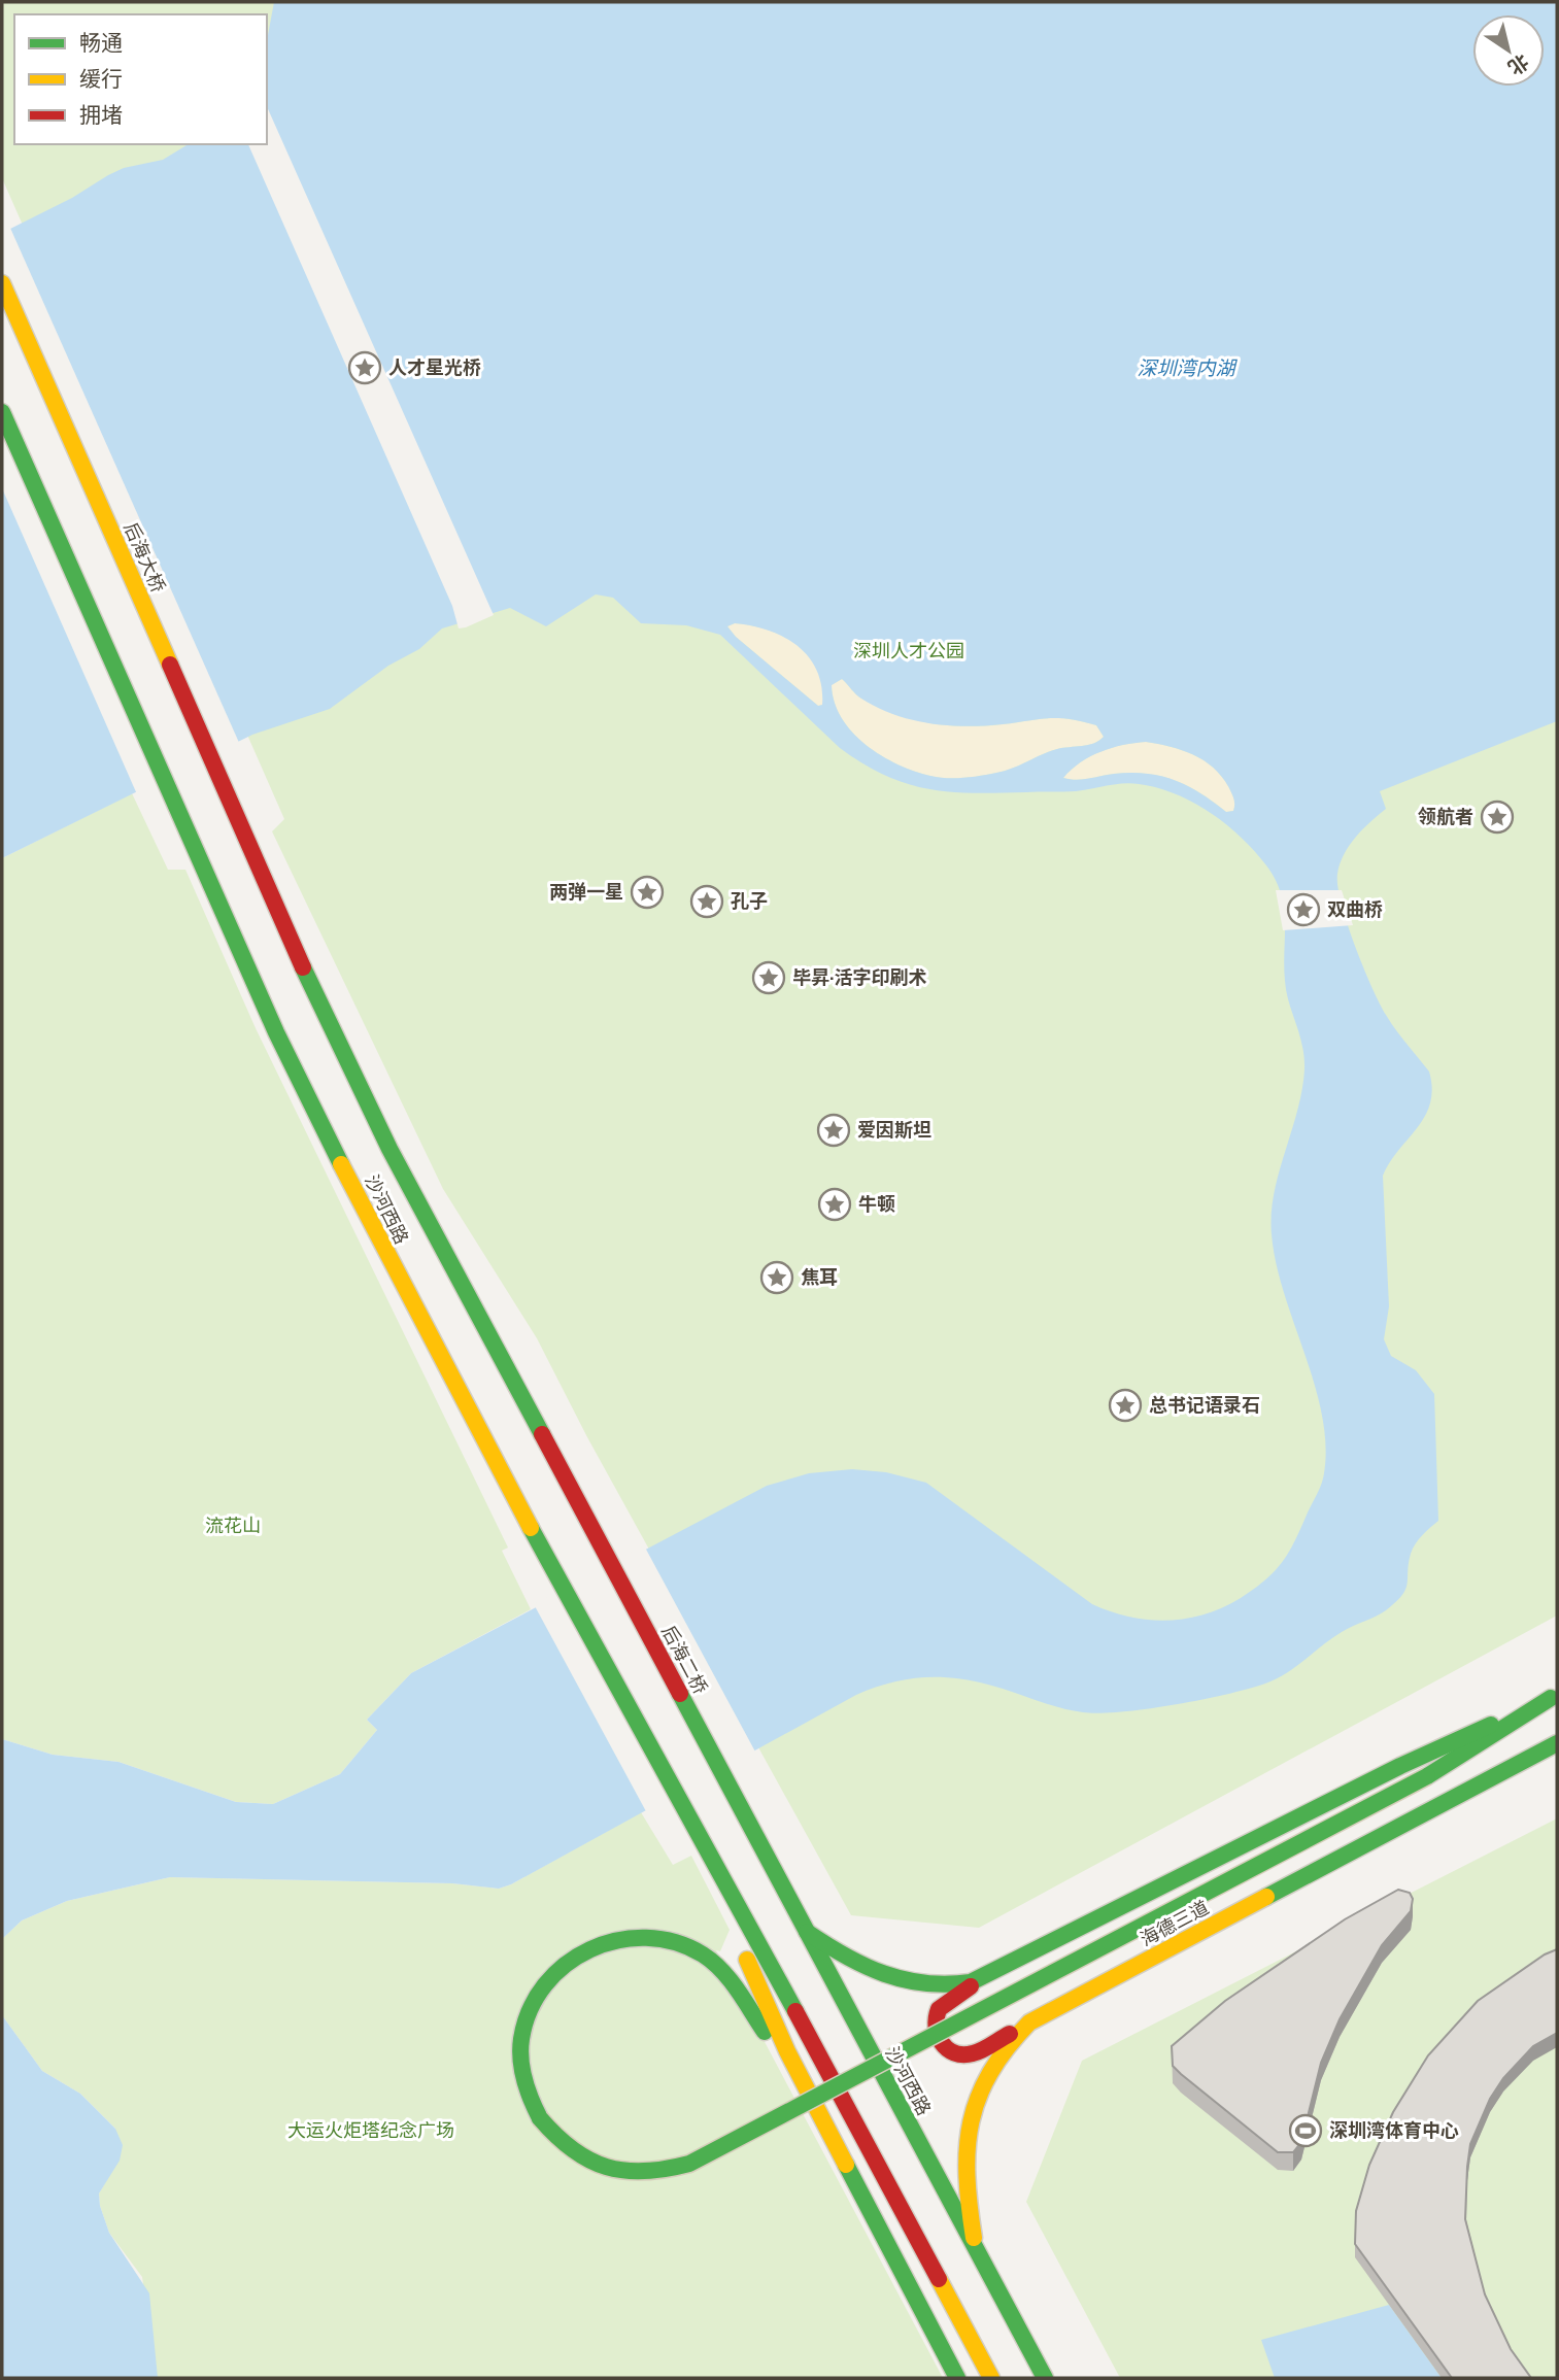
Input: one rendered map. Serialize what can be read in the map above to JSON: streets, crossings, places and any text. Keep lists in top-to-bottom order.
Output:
{
  "streets": {
    "main road": [
      "后海大桥",
      "沙河西路",
      "后海二桥",
      "海德三道"
    ]
  },
  "crossings": [
    ["后海大桥", "沙河西路"],
    ["沙河西路", "后海二桥"],
    ["沙河西路", "海德三道"]
  ],
  "water": ["深圳湾内湖"],
  "parks": ["深圳人才公园", "流花山", "大运火炬塔纪念广场"],
  "places": {
    "place": [
      "人才星光桥",
      "领航者",
      "两弹一星",
      "孔子",
      "双曲桥",
      "毕昇·活字印刷术",
      "爱因斯坦",
      "牛顿",
      "焦耳",
      "总书记语录石"
    ],
    "sports": ["深圳湾体育中心"]
  },
  "legend": ["畅通", "缓行", "拥堵"],
  "north": "bottom right"
}
